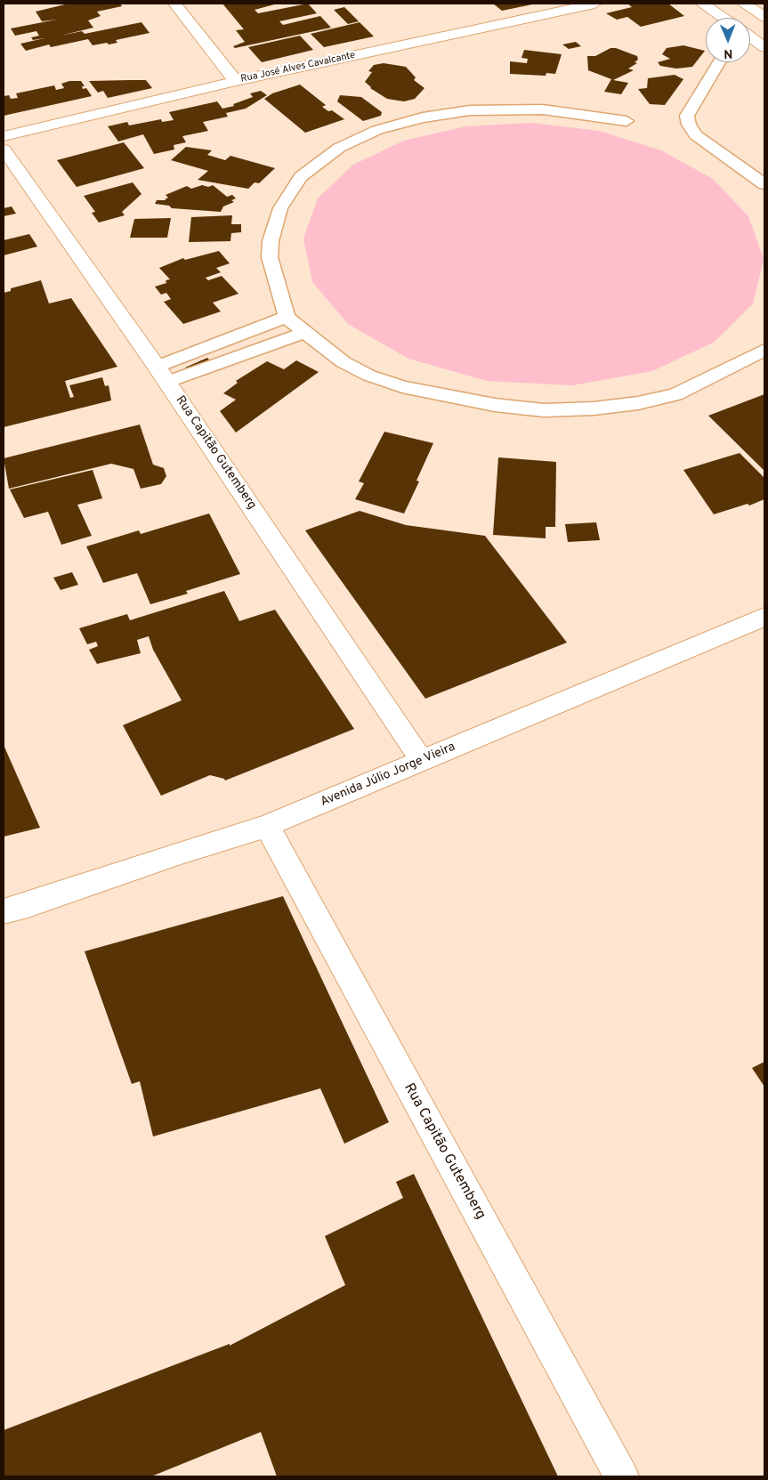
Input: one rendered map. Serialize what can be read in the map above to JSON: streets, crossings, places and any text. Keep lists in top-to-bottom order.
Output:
{
  "streets": {
    "main road": ["Rua José Alves Cavalcante", "Rua Capitão Gutemberg", "Avenida Júlio Jorge Vieira"]
  },
  "crossings": [
    ["Rua Capitão Gutemberg", "Avenida Júlio Jorge Vieira"]
  ],
  "north": "bottom"
}
